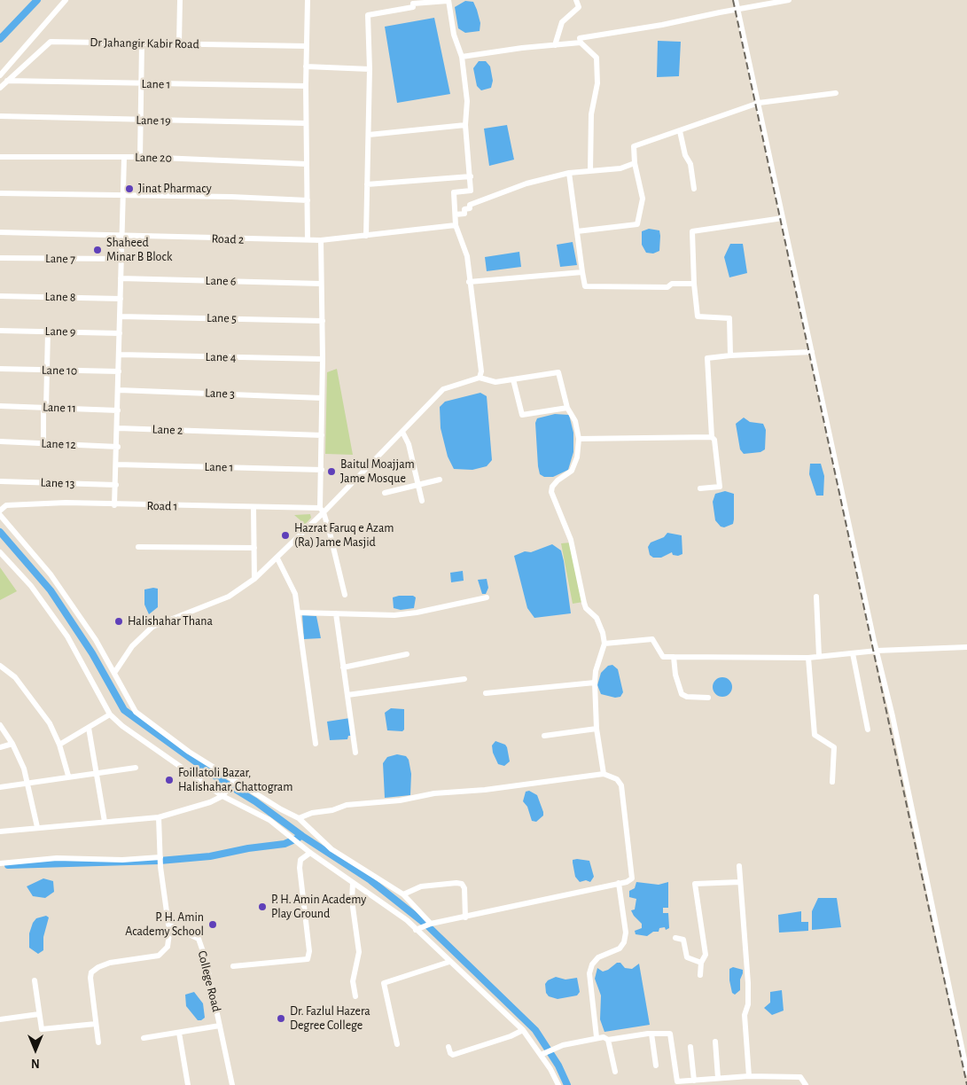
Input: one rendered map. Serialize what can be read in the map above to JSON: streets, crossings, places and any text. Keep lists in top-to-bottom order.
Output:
{
  "streets": {
    "street": [
      "Dr Jahangir Kabir Road",
      "Lane 1",
      "Lane 19",
      "Lane 20",
      "Road 2",
      "Lane 7",
      "Lane 6",
      "Lane 8",
      "Lane 5",
      "Lane 9",
      "Lane 4",
      "Lane 10",
      "Lane 3",
      "Lane 11",
      "Lane 2",
      "Lane 12",
      "Lane 13",
      "Road 1",
      "College Road"
    ]
  },
  "crossings": [
    ["Dr Jahangir Kabir Road", "Lane 1"]
  ],
  "places": [
    "Jinat Pharmacy",
    "Shaheed Minar B Block",
    "Baitul Moajjam Jame Mosque",
    "Hazrat Faruq e Azam (Ra) Jame Masjid",
    "Halishahar Thana",
    "Foillatoli Bazar, Halishahar, Chattogram",
    "P. H. Amin Academy Play Ground",
    "P. H. Amin Academy School",
    "Dr. Fazlul Hazera Degree College"
  ],
  "north": "bottom"
}
